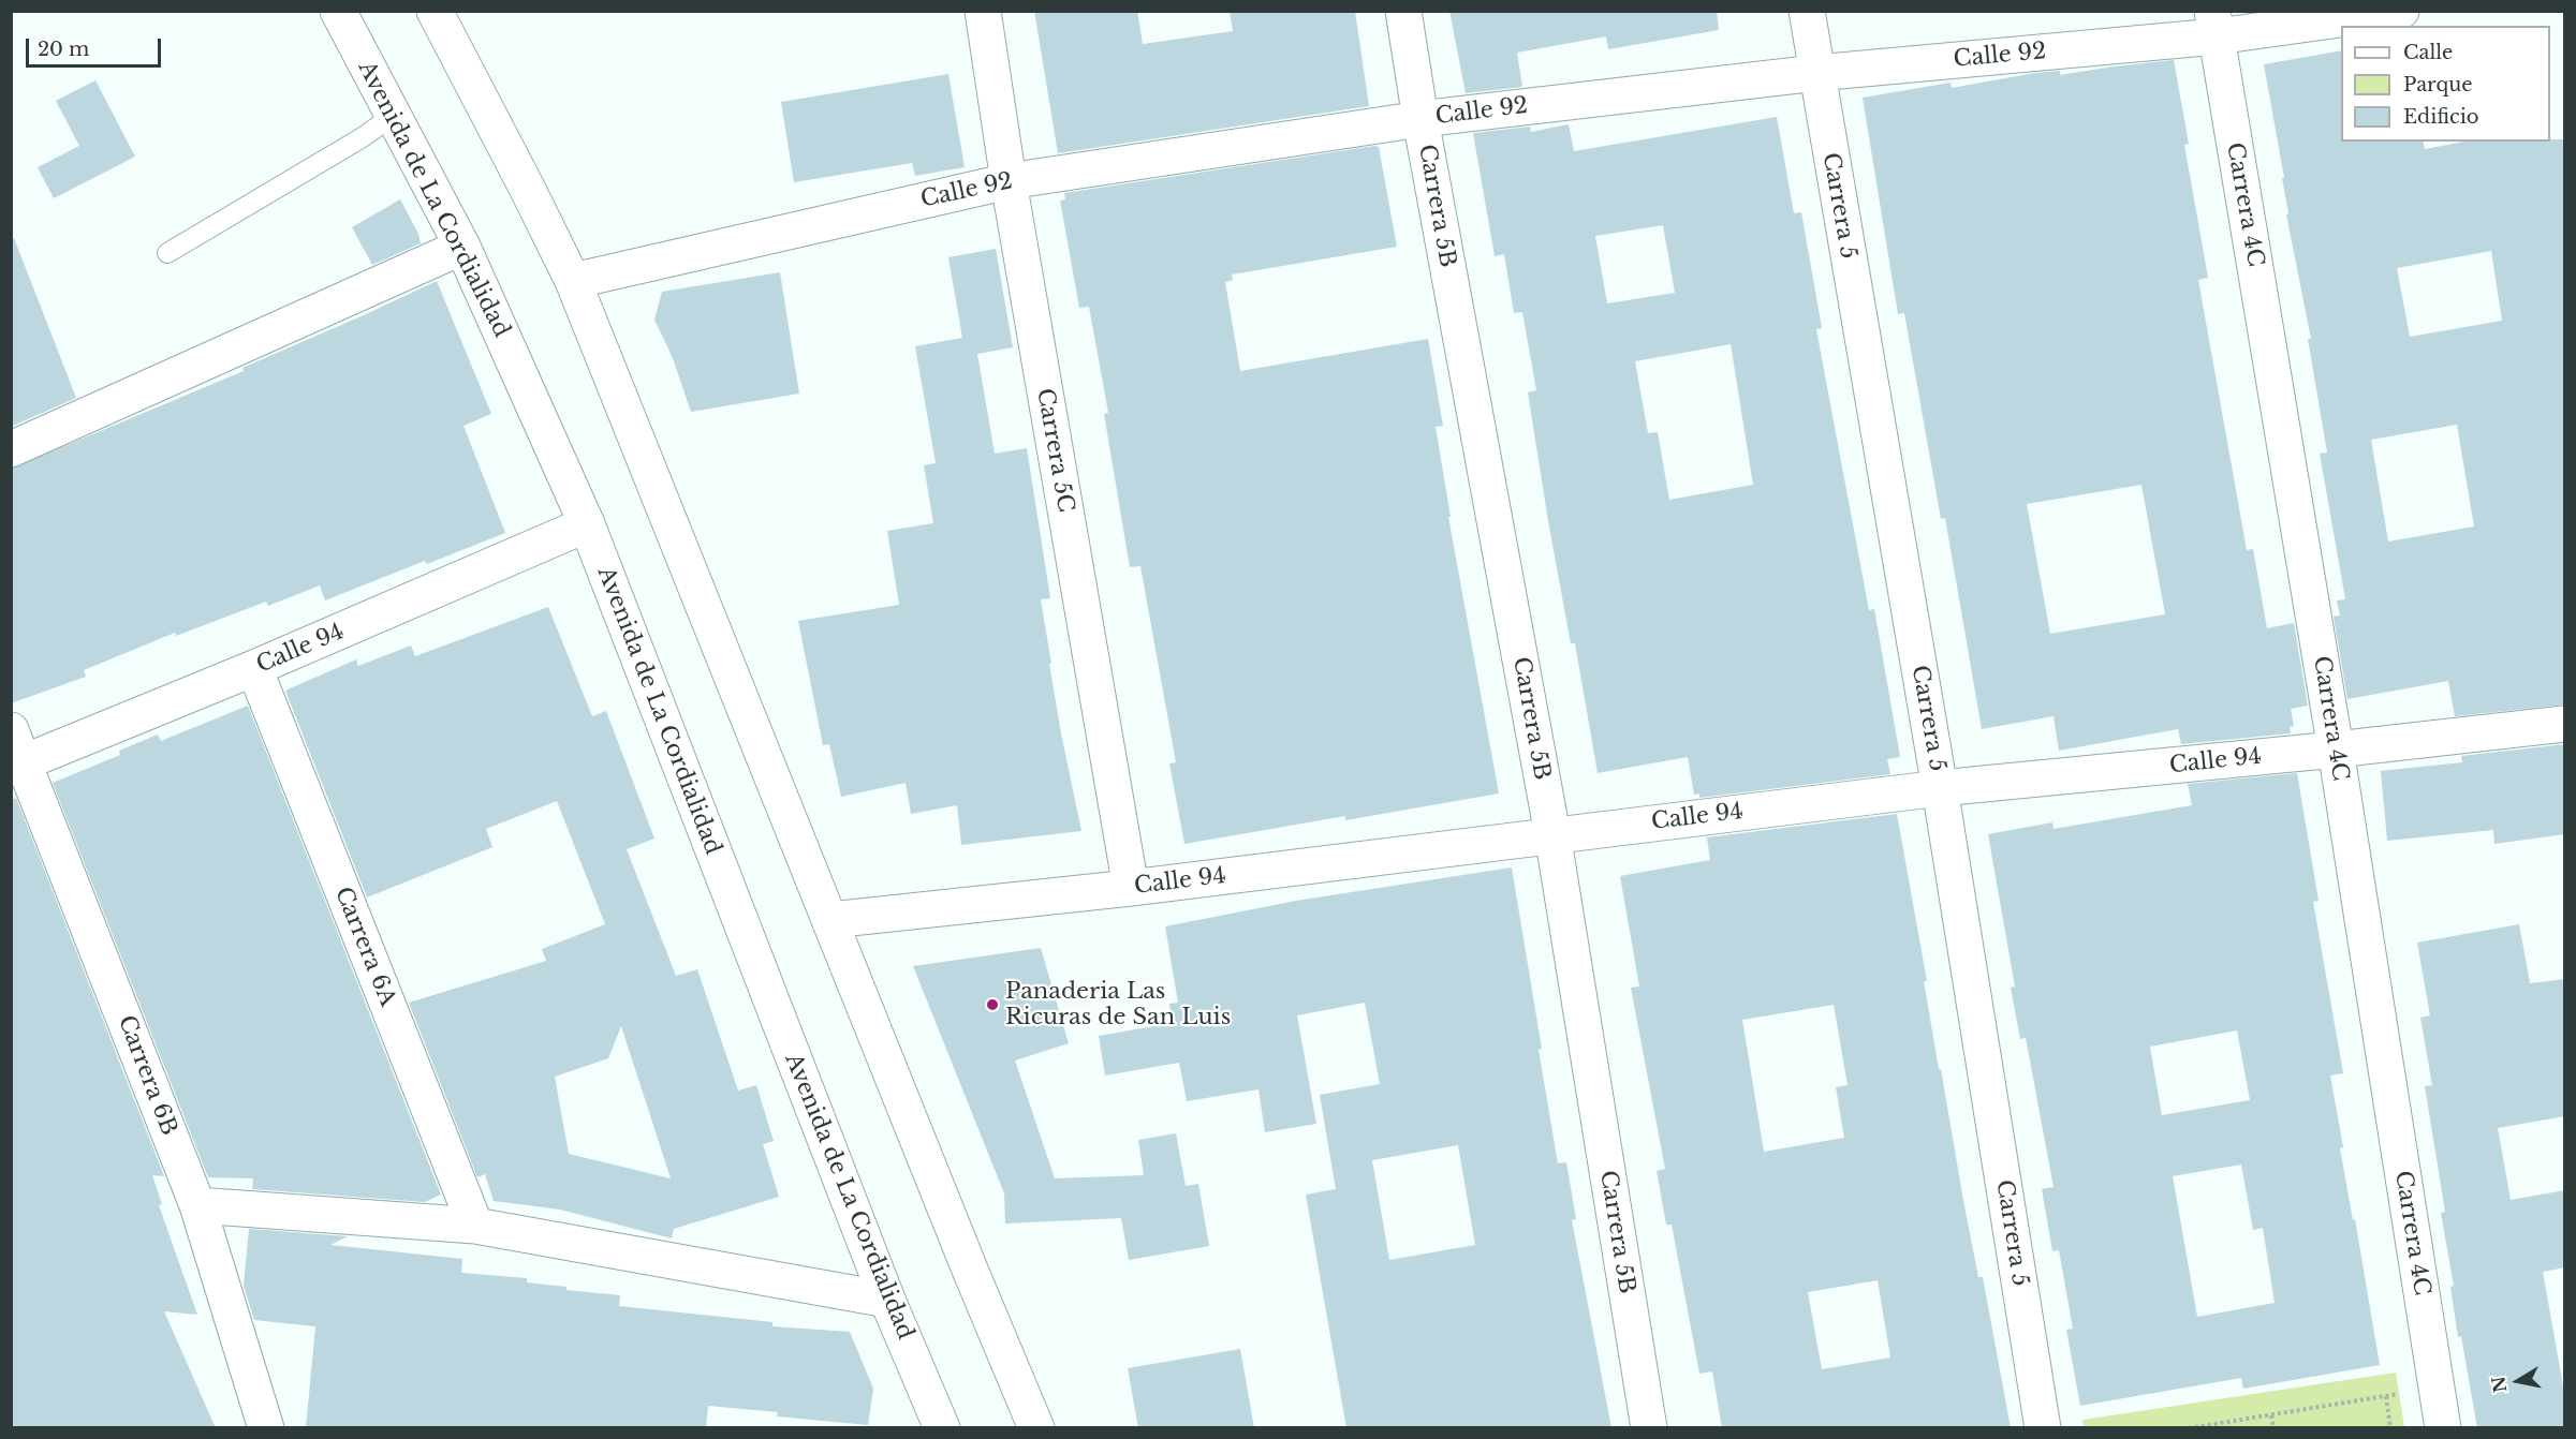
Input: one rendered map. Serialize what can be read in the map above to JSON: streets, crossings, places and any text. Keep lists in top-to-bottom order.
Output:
{
  "streets": {
    "street": [
      "Calle 92",
      "Avenida de La Cordialidad",
      "Carrera 4C",
      "Carrera 5B",
      "Carrera 5",
      "Carrera 5C",
      "Calle 94",
      "Carrera 6A",
      "Carrera 6B"
    ]
  },
  "crossings": [
    ["Calle 92", "Carrera 4C"],
    ["Calle 92", "Carrera 5B"],
    ["Calle 92", "Carrera 5"],
    ["Calle 92", "Carrera 5C"],
    ["Avenida de La Cordialidad", "Calle 94"],
    ["Carrera 4C", "Calle 94"],
    ["Carrera 5B", "Calle 94"],
    ["Carrera 5", "Calle 94"],
    ["Carrera 5C", "Calle 94"],
    ["Calle 94", "Carrera 6A"],
    ["Calle 94", "Carrera 6B"]
  ],
  "places": ["Panaderia Las Ricuras de San Luis"],
  "legend": ["Calle", "Parque", "Edificio"],
  "scale_bar": "20 m",
  "north": "left"
}
